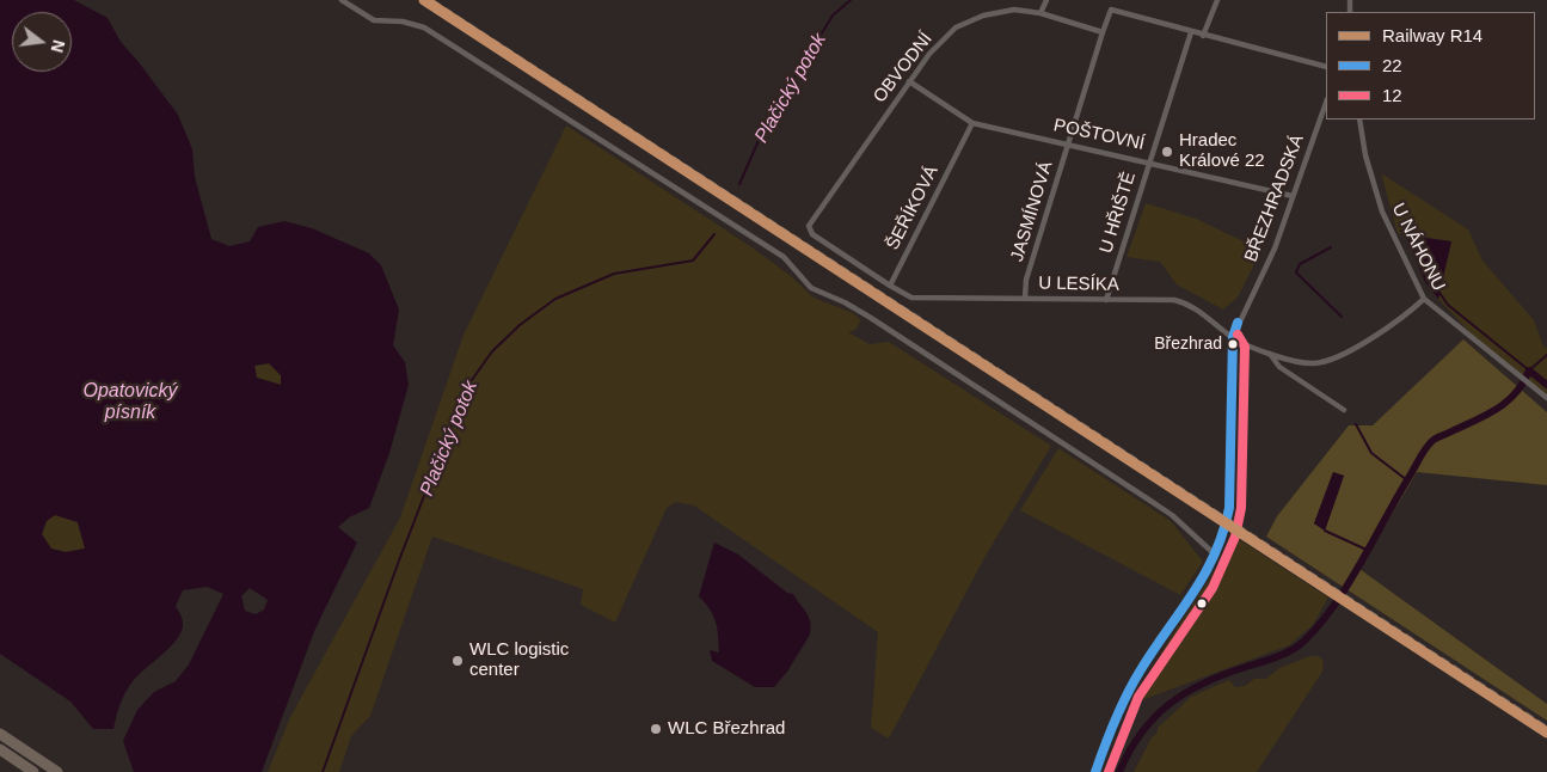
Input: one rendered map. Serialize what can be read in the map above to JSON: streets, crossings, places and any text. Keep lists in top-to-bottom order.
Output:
{
  "streets": {
    "street": [
      "OBVODNÍ",
      "POŠTOVNÍ",
      "BŘEZHRADSKÁ",
      "ŠEŘÍKOVÁ",
      "JASMÍNOVÁ",
      "U HŘIŠTĚ",
      "U NÁHONU",
      "U LESÍKA"
    ]
  },
  "crossings": [
    ["OBVODNÍ", "POŠTOVNÍ"],
    ["OBVODNÍ", "ŠEŘÍKOVÁ"],
    ["OBVODNÍ", "JASMÍNOVÁ"],
    ["OBVODNÍ", "U LESÍKA"],
    ["POŠTOVNÍ", "BŘEZHRADSKÁ"],
    ["POŠTOVNÍ", "ŠEŘÍKOVÁ"],
    ["POŠTOVNÍ", "JASMÍNOVÁ"],
    ["POŠTOVNÍ", "U HŘIŠTĚ"],
    ["BŘEZHRADSKÁ", "U LESÍKA"],
    ["ŠEŘÍKOVÁ", "U LESÍKA"],
    ["JASMÍNOVÁ", "U LESÍKA"],
    ["U HŘIŠTĚ", "U LESÍKA"]
  ],
  "water": ["Plačický potok", "Opatovický písník"],
  "places": [
    "Hradec Králové 22",
    "Březhrad",
    "WLC logistic center",
    "WLC Březhrad"
  ],
  "lines": ["rail line R14", "transit line 22", "transit line 12"],
  "legend": ["Railway R14", "22", "12"],
  "north": "right"
}
